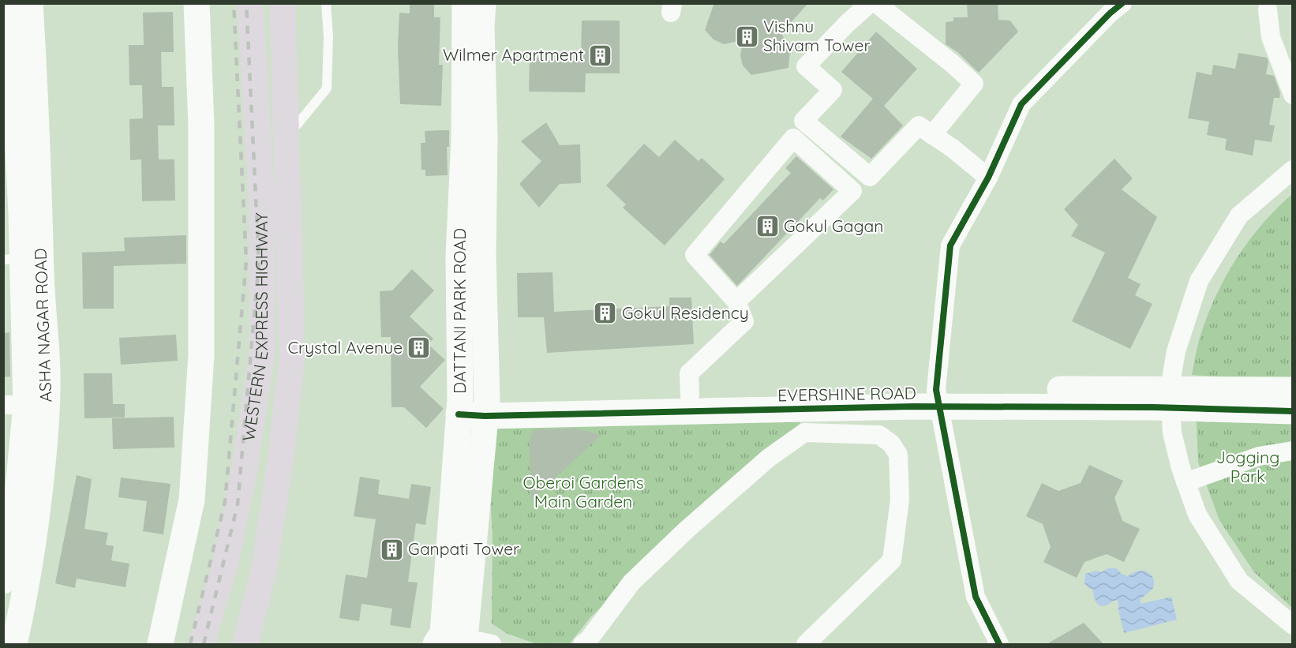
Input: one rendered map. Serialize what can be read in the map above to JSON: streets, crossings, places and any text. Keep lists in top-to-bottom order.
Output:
{
  "streets": {
    "highway": ["WESTERN EXPRESS HIGHWAY"],
    "street": ["DATTANI PARK ROAD", "ASHA NAGAR ROAD", "EVERSHINE ROAD"]
  },
  "crossings": [
    ["DATTANI PARK ROAD", "EVERSHINE ROAD"]
  ],
  "parks": ["Jogging Park", "Oberoi Gardens Main Garden"],
  "places": {
    "building": [
      "Vishnu Shivam Tower",
      "Wilmer Apartment",
      "Gokul Gagan",
      "Gokul Residency",
      "Crystal Avenue",
      "Ganpati Tower"
    ]
  }
}
